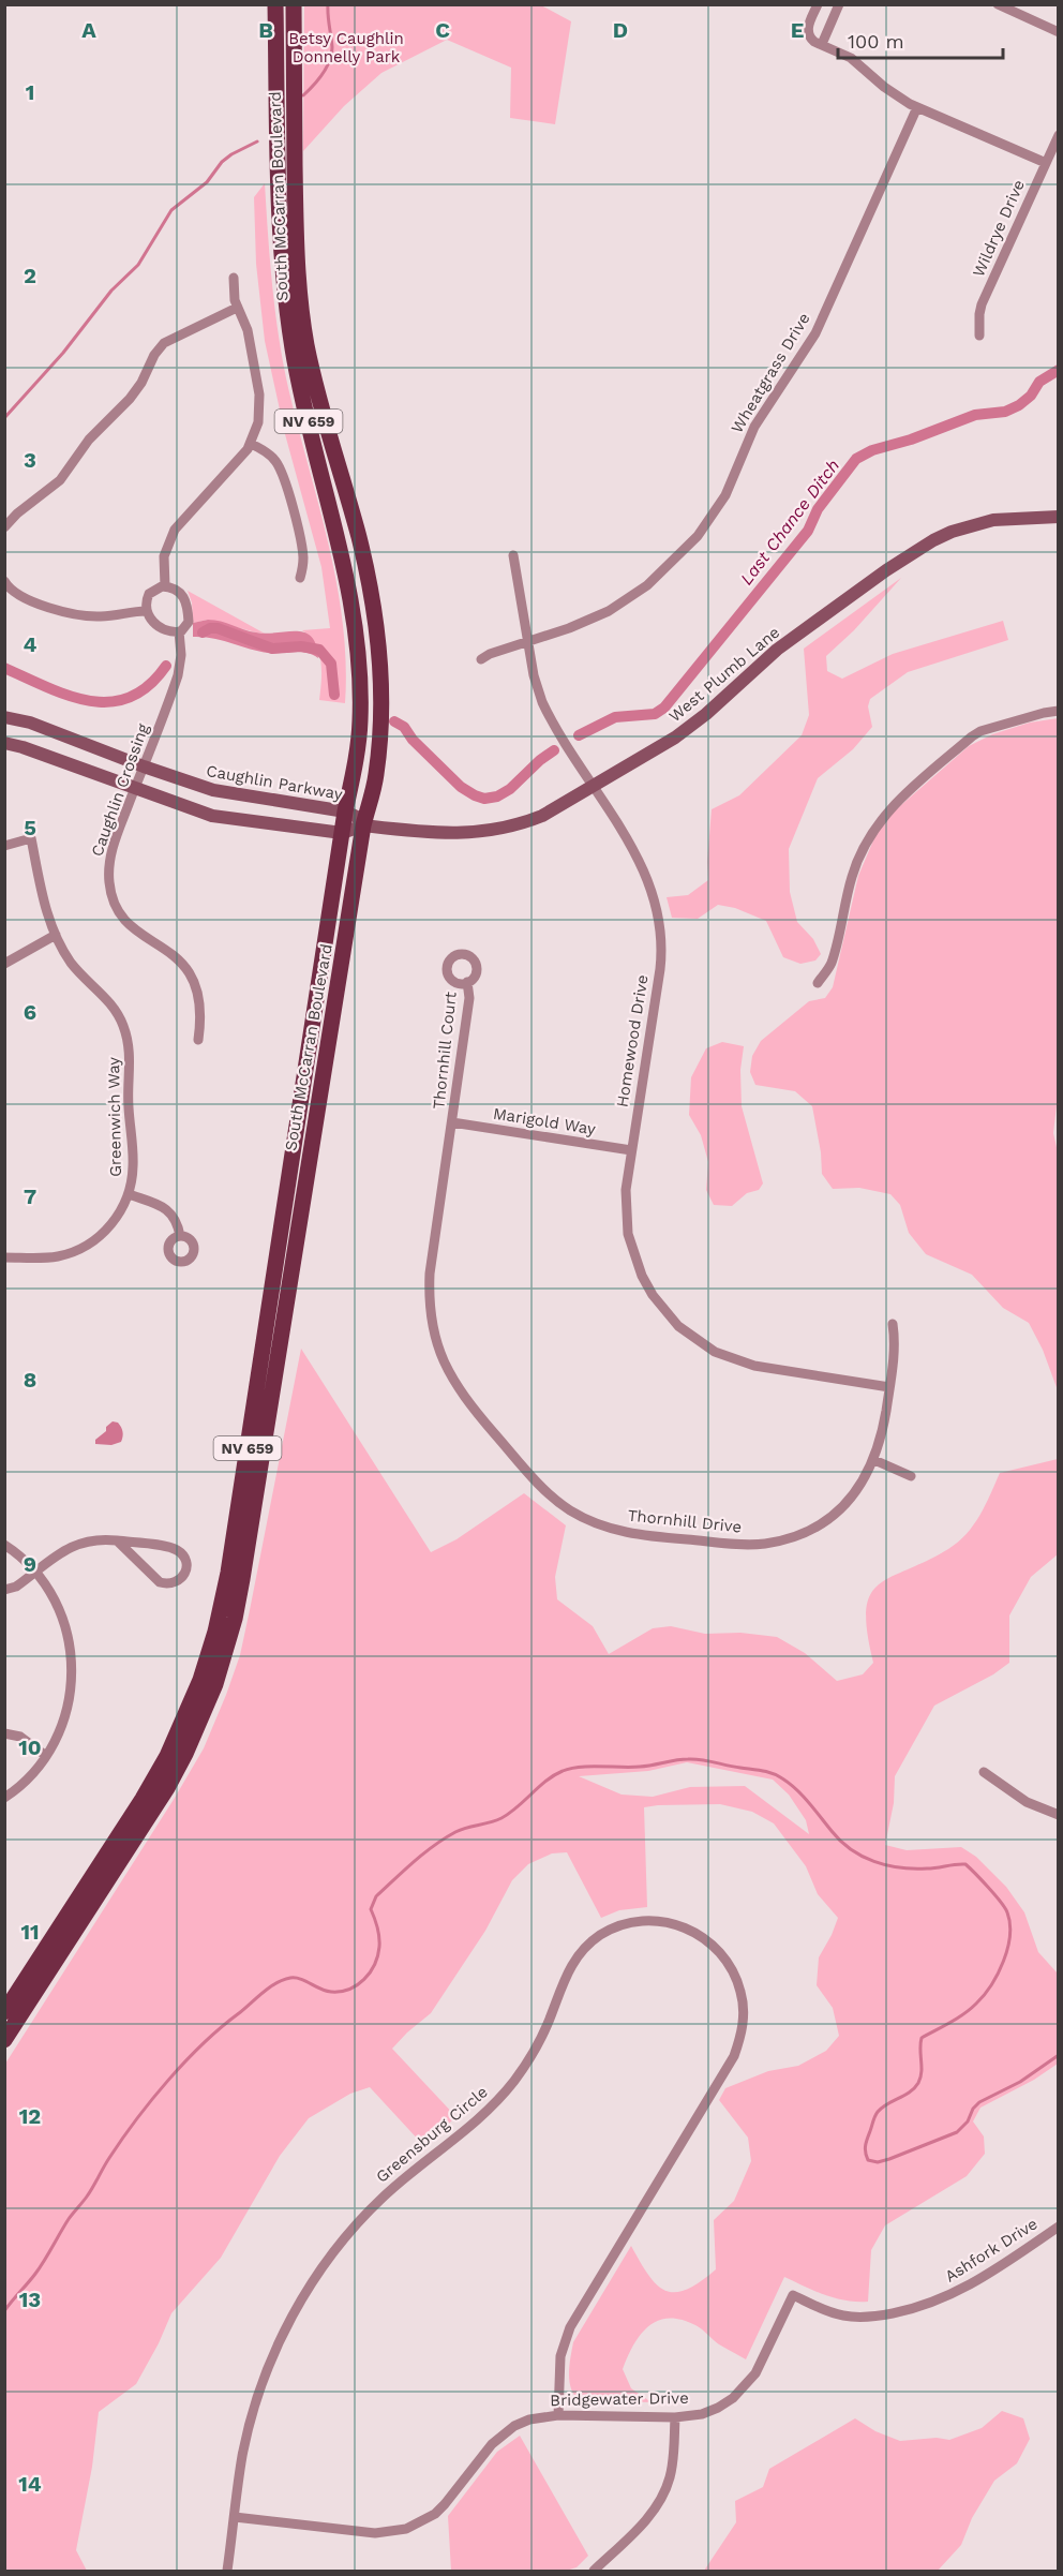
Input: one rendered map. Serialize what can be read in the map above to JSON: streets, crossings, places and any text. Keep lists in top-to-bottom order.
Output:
{
  "streets": {
    "main road": [
      "South McCarran Boulevard",
      "NV 659",
      "West Plumb Lane",
      "Caughlin Parkway"
    ],
    "street": [
      "Wildrye Drive",
      "Wheatgrass Drive",
      "Caughlin Crossing",
      "Homewood Drive",
      "Thornhill Court",
      "Greenwich Way",
      "Marigold Way",
      "Thornhill Drive",
      "Greensburg Circle",
      "Ashfork Drive",
      "Bridgewater Drive"
    ]
  },
  "crossings": [
    ["South McCarran Boulevard", "West Plumb Lane"],
    ["South McCarran Boulevard", "Caughlin Parkway"],
    ["Wheatgrass Drive", "Homewood Drive"],
    ["West Plumb Lane", "Caughlin Parkway"],
    ["West Plumb Lane", "Homewood Drive"],
    ["Caughlin Parkway", "Caughlin Crossing"],
    ["Homewood Drive", "Marigold Way"],
    ["Homewood Drive", "Thornhill Drive"],
    ["Thornhill Court", "Marigold Way"],
    ["Thornhill Court", "Thornhill Drive"],
    ["Marigold Way", "Thornhill Drive"],
    ["Greensburg Circle", "Bridgewater Drive"],
    ["Ashfork Drive", "Bridgewater Drive"]
  ],
  "water": ["Last Chance Ditch"],
  "parks": ["Betsy Caughlin Donnelly Park"],
  "scale_bar": "100 m",
  "grid": {
    "columns": [
      "A",
      "B",
      "C",
      "D",
      "E"
    ],
    "rows": [
      "1",
      "2",
      "3",
      "4",
      "5",
      "6",
      "7",
      "8",
      "9",
      "10",
      "11",
      "12",
      "13",
      "14"
    ]
  }
}
